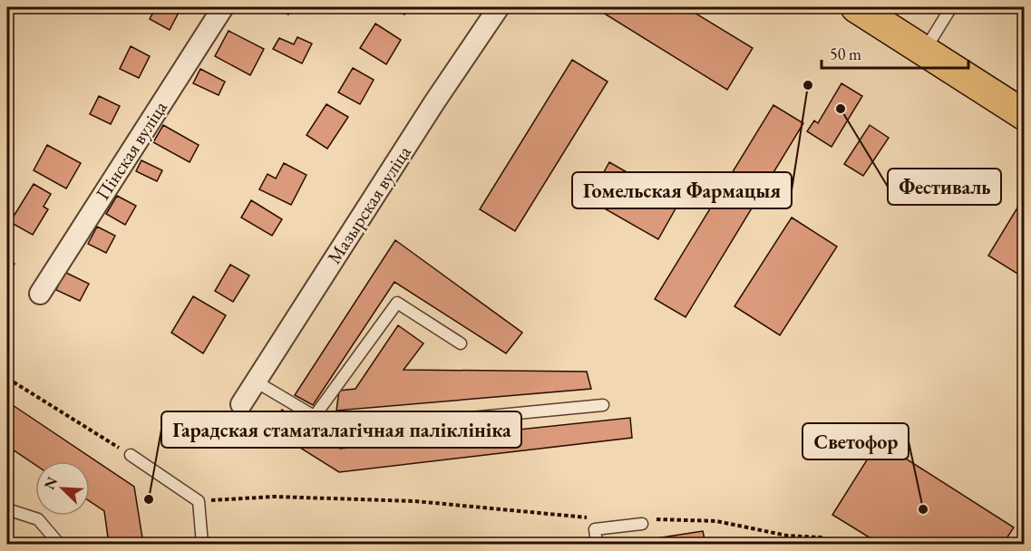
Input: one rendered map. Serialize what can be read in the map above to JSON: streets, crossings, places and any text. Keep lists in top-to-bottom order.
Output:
{
  "streets": {
    "street": ["Пінская вуліца", "Мазырская вуліца"]
  },
  "places": [
    "Гомельская Фармацыя",
    "Фестиваль",
    "Гарадская стаматалагічная паліклініка",
    "Светофор"
  ],
  "scale_bar": "50 m",
  "north": "top left"
}
